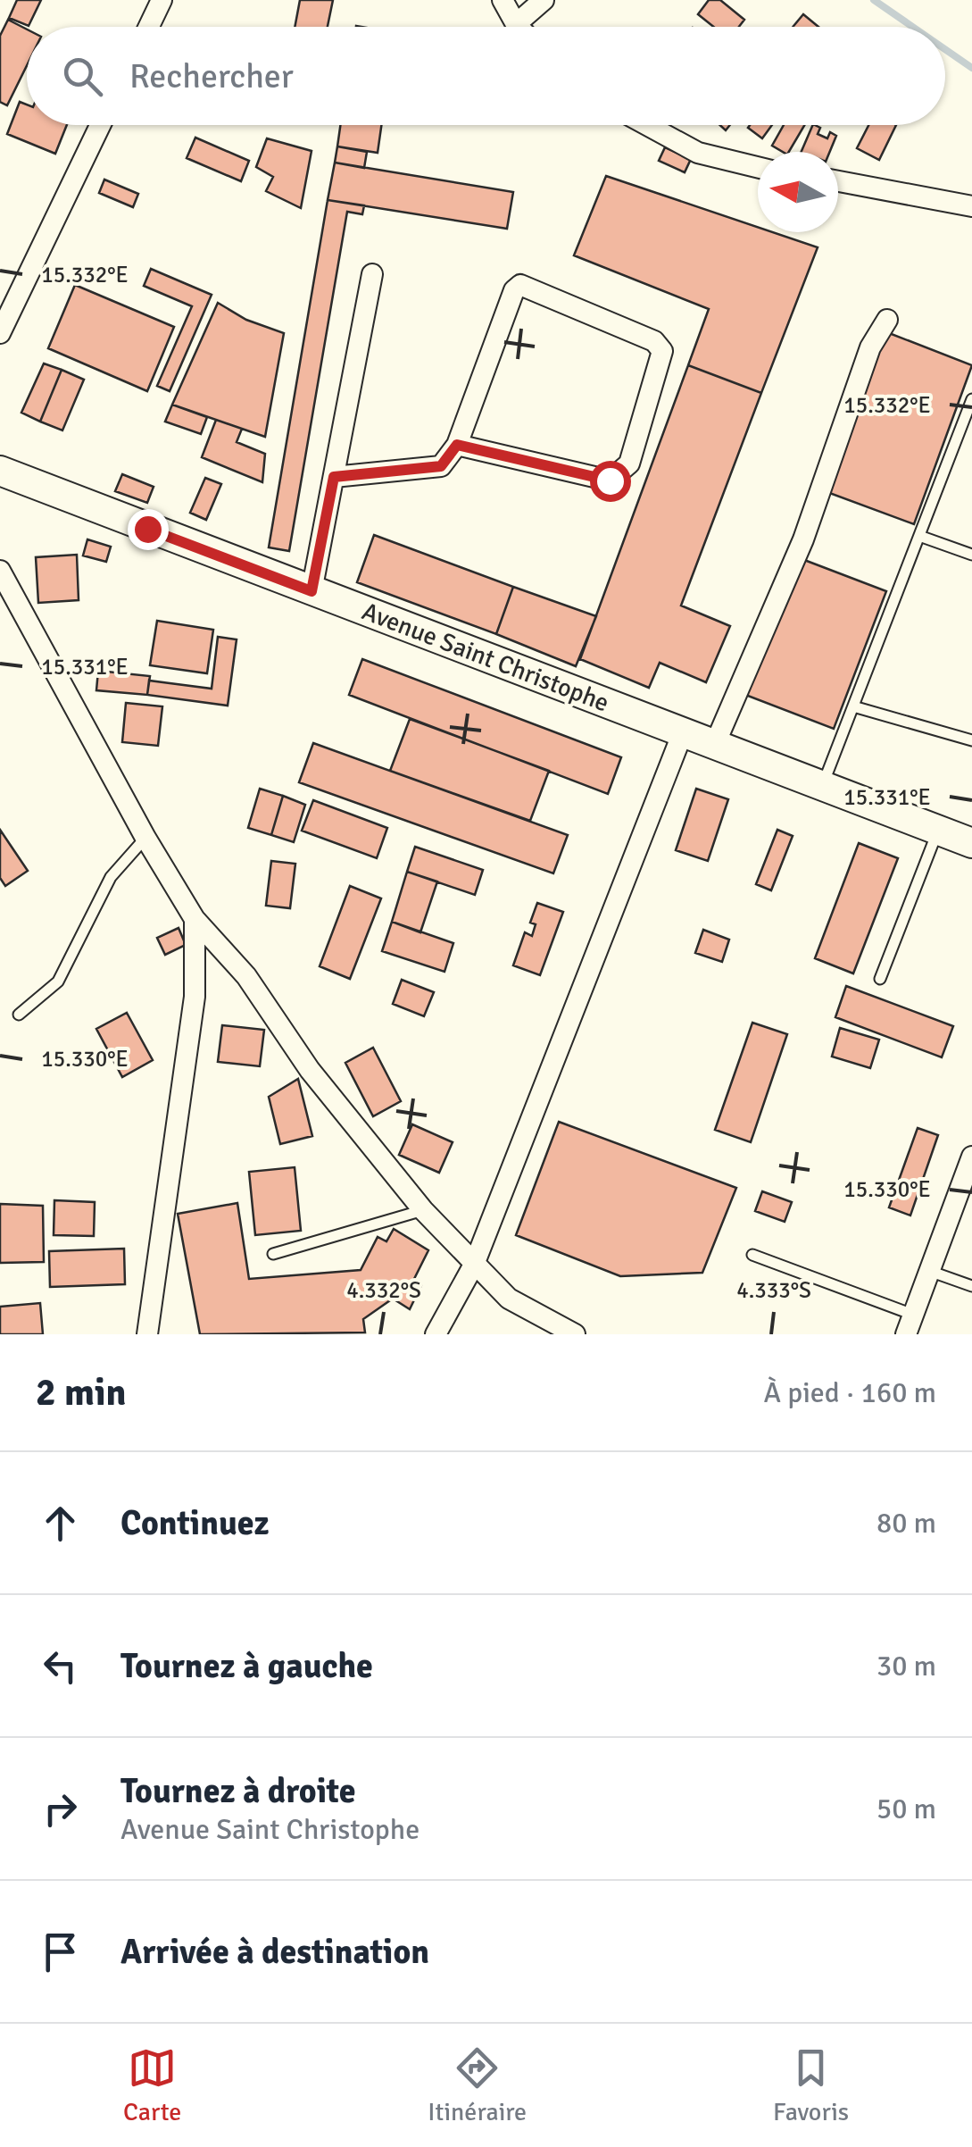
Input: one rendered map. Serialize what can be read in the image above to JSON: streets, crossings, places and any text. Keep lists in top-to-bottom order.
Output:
{
  "streets": {
    "street": ["Avenue Saint Christophe"]
  },
  "north": "left",
  "page": {
    "search": "Rechercher",
    "heading": ["2 min", "À pied · 160 m"],
    "list": [
      ["Continuez", "80 m"],
      ["Tournez à gauche", "30 m"],
      ["Tournez à droite", "Avenue Saint Christophe", "50 m"],
      "Arrivée à destination"
    ],
    "nav": ["Carte", "Itinéraire", "Favoris"]
  },
  "coordinates": [
    "15.332°E",
    "15.331°E",
    "15.330°E",
    "4.332°S",
    "4.333°S"
  ]
}
